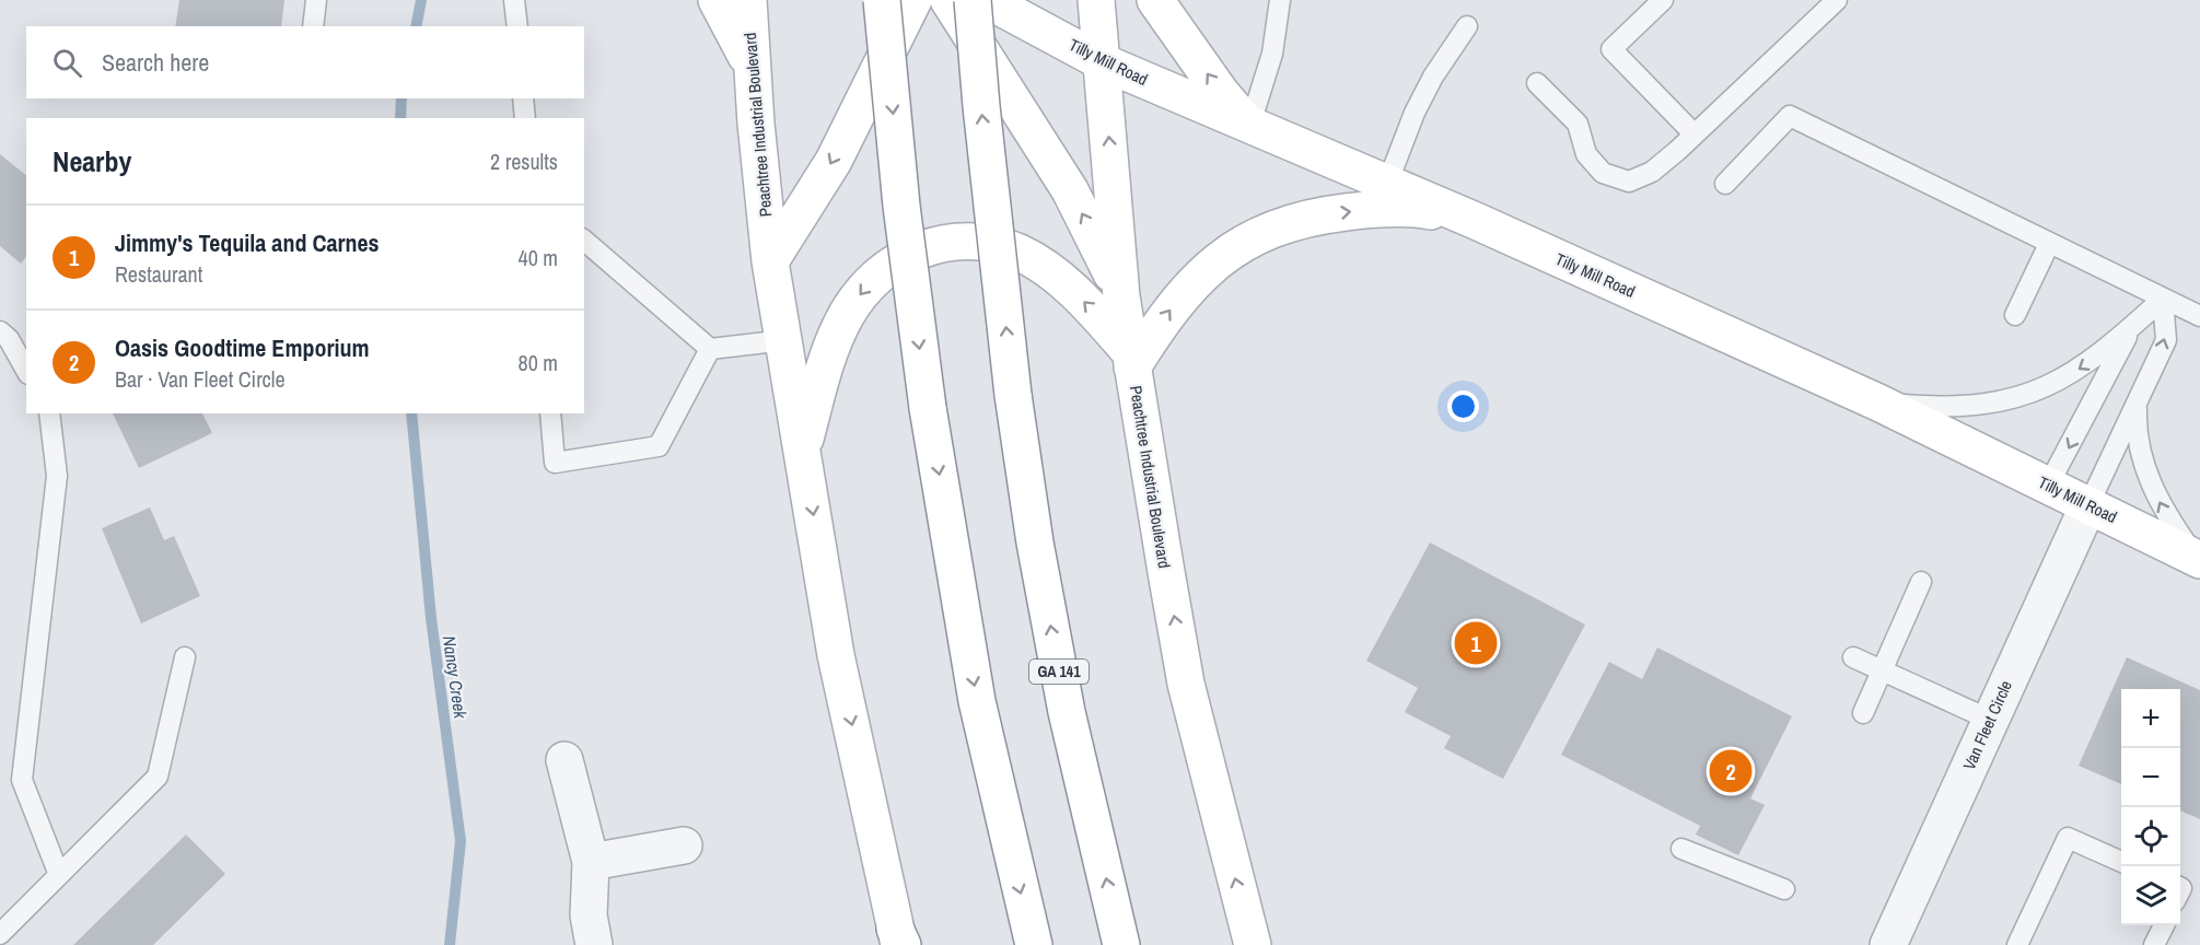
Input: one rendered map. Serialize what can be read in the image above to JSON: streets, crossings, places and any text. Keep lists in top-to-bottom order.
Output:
{
  "streets": {
    "main road": ["Tilly Mill Road", "Peachtree Industrial Boulevard", "GA 141"],
    "street": ["Van Fleet Circle"]
  },
  "crossings": [
    ["Tilly Mill Road", "Peachtree Industrial Boulevard"],
    ["Tilly Mill Road", "Van Fleet Circle"]
  ],
  "water": ["Nancy Creek"],
  "page": {
    "search": "Search here",
    "heading": ["Nearby", "2 results"],
    "list": [
      {
        "mark": "1",
        "name": "Jimmy's Tequila and Carnes",
        "note": "Restaurant",
        "value": "40 m"
      },
      {
        "mark": "2",
        "name": "Oasis Goodtime Emporium",
        "note": "Bar · Van Fleet Circle",
        "value": "80 m"
      }
    ],
    "pins": ["1", "2"],
    "map_buttons": ["+", "−"]
  }
}
